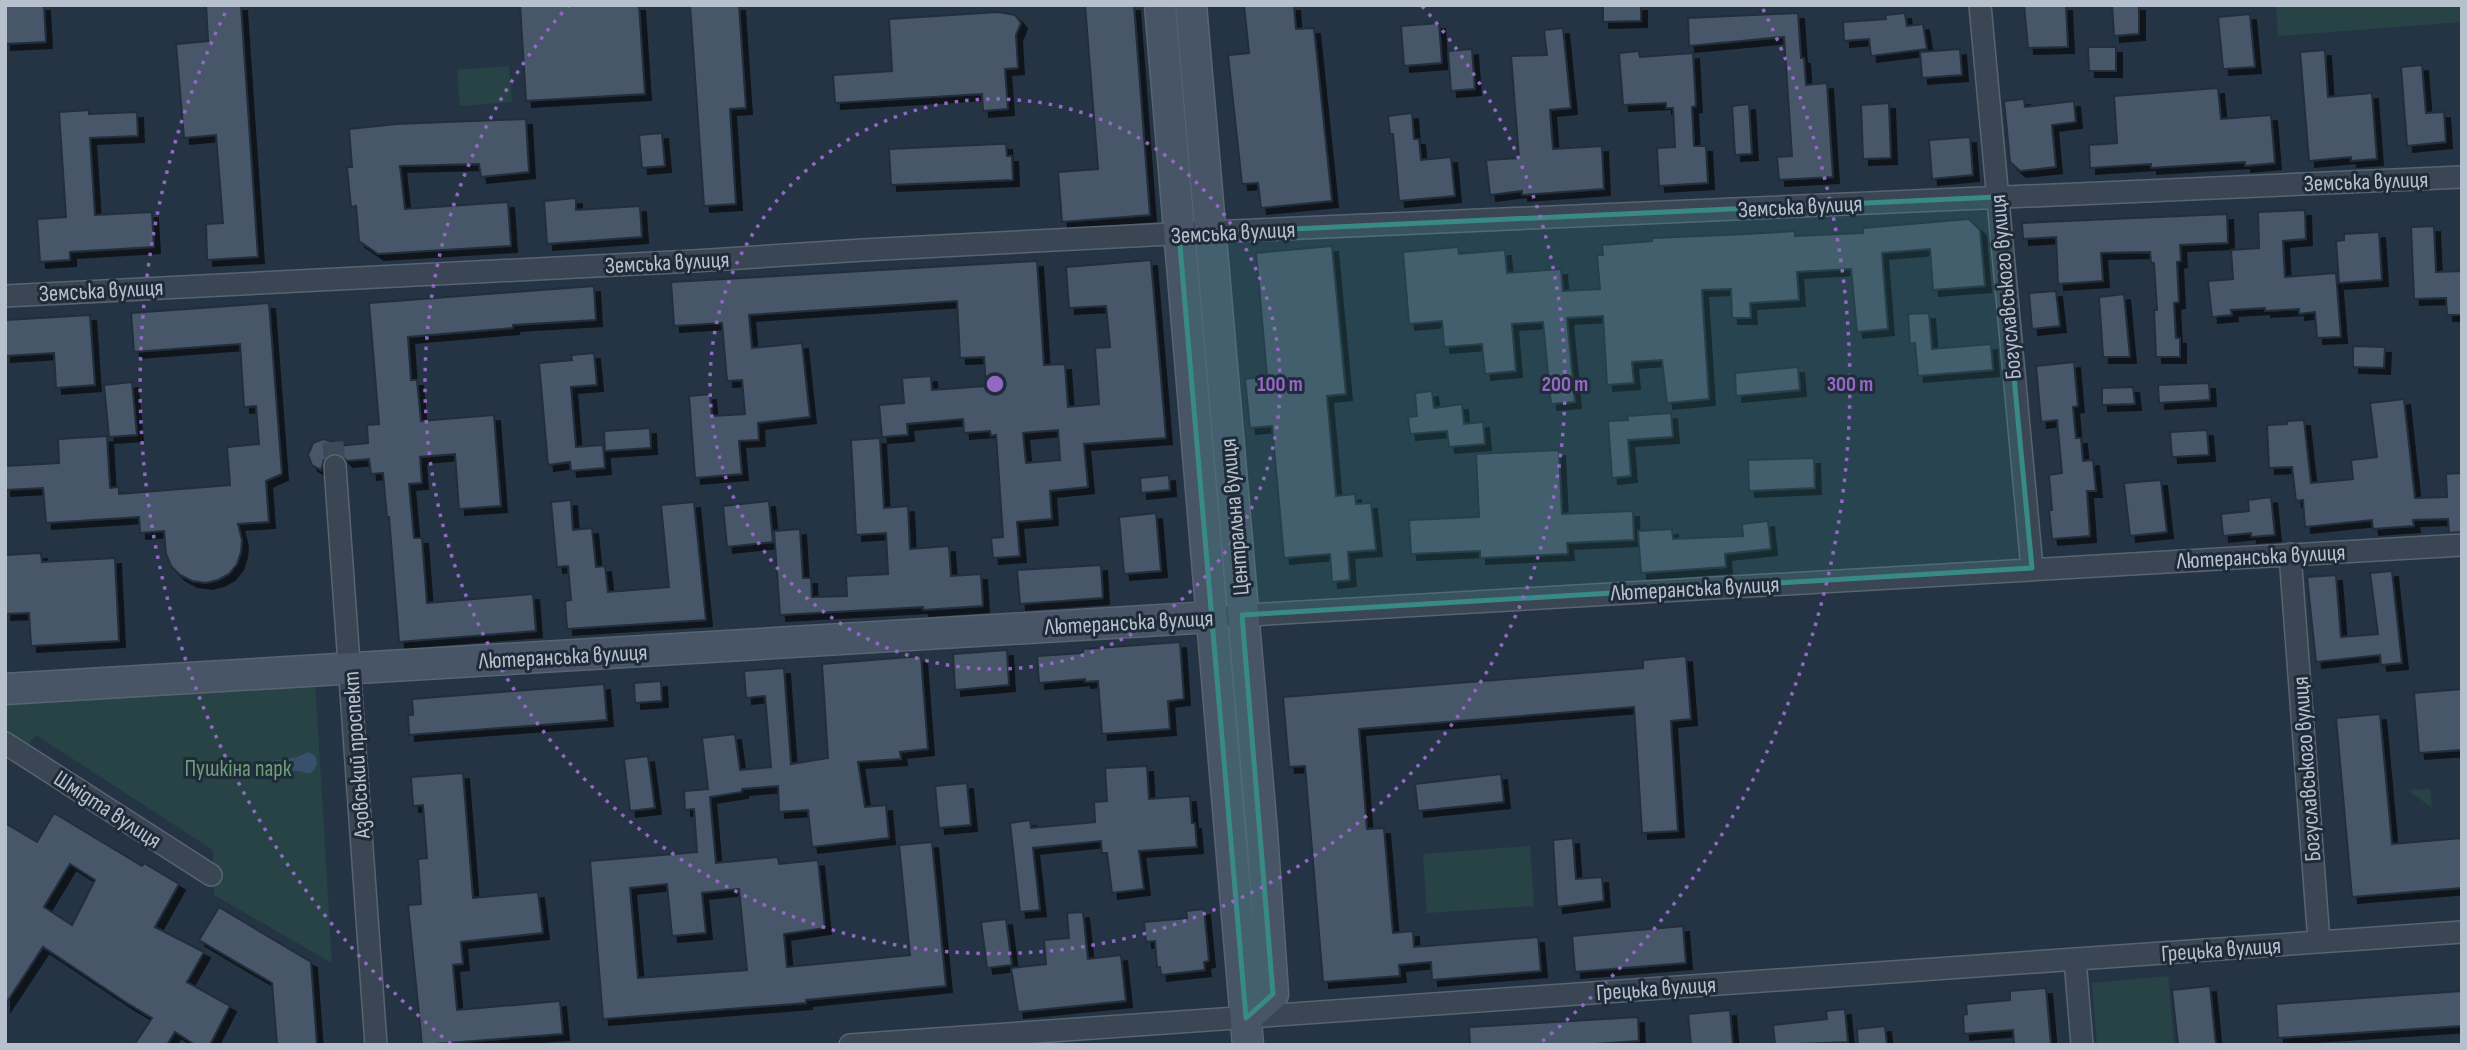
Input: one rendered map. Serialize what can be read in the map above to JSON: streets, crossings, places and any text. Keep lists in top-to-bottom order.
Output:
{
  "streets": {
    "main road": ["Центральна вулиця", "Лютеранська вулиця"],
    "street": [
      "Земська вулиця",
      "Богуславського вулиця",
      "Азовський проспект",
      "Шмідта вулиця",
      "Грецька вулиця"
    ]
  },
  "crossings": [
    ["Земська вулиця", "Богуславського вулиця"],
    ["Земська вулиця", "Центральна вулиця"],
    ["Богуславського вулиця", "Лютеранська вулиця"],
    ["Богуславського вулиця", "Грецька вулиця"],
    ["Центральна вулиця", "Лютеранська вулиця"],
    ["Центральна вулиця", "Грецька вулиця"],
    ["Лютеранська вулиця", "Азовський проспект"]
  ],
  "parks": ["Пушкіна парк"],
  "rings": ["100 m", "200 m", "300 m"]
}
